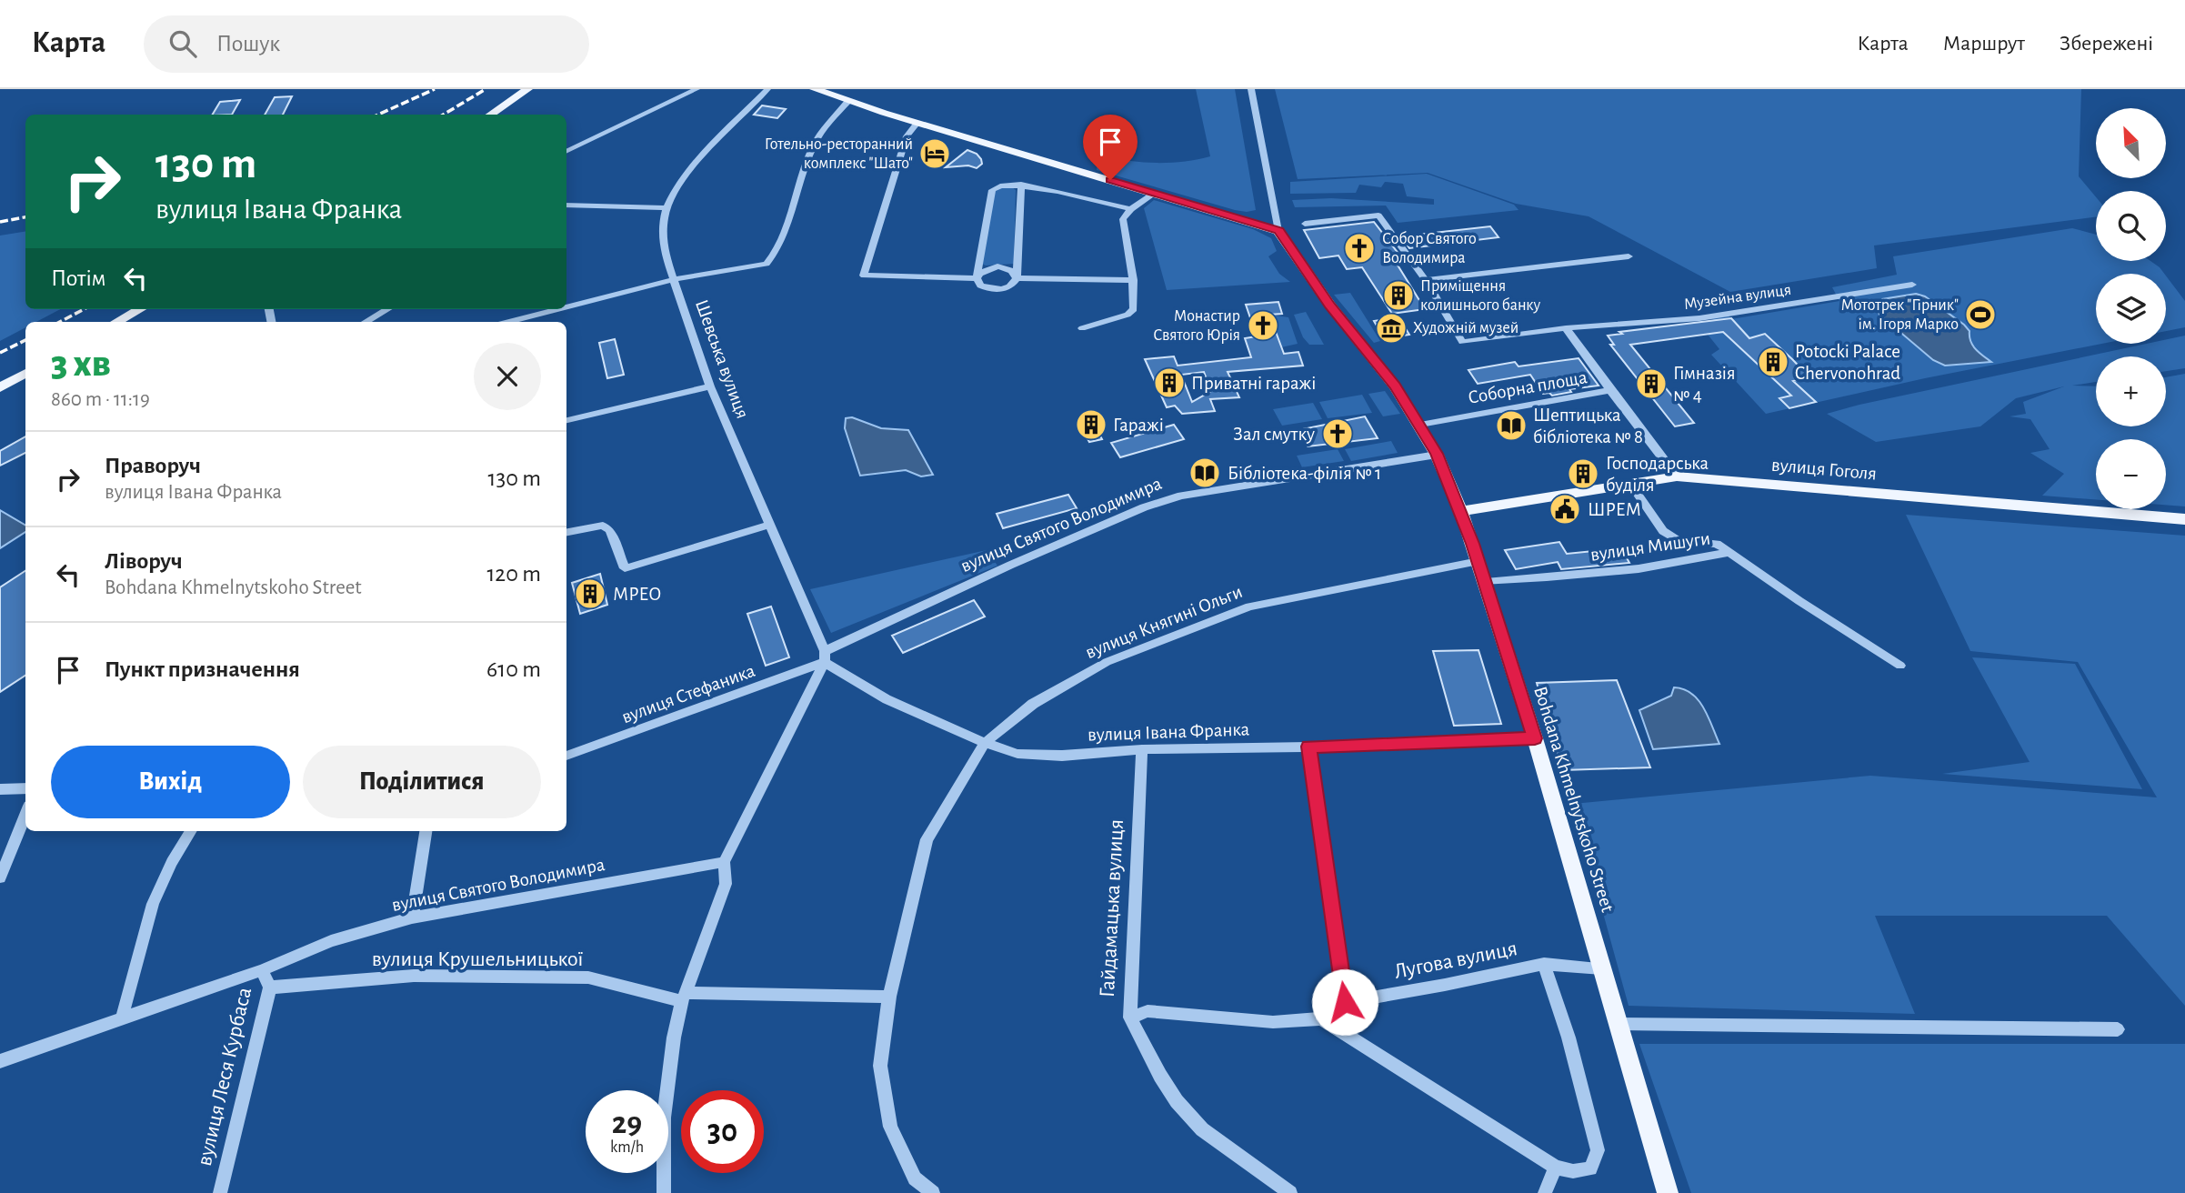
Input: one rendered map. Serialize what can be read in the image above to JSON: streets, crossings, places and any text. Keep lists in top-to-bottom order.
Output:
{
  "streets": {
    "main road": ["вулиця Гоголя", "Bohdana Khmelnytskoho Street"],
    "street": [
      "Музейна вулиця",
      "Шевська вулиця",
      "Соборна площа",
      "вулиця Святого Володимира",
      "вулиця Мишуги",
      "вулиця Княгині Ольги",
      "вулиця Стефаника",
      "вулиця Івана Франка",
      "Гайдамацька вулиця",
      "вулиця Крушельницької",
      "Лугова вулиця",
      "вулиця Леся Курбаса"
    ]
  },
  "crossings": [
    ["Шевська вулиця", "вулиця Святого Володимира"],
    ["Шевська вулиця", "вулиця Стефаника"],
    ["Шевська вулиця", "вулиця Івана Франка"],
    ["Соборна площа", "вулиця Гоголя"],
    ["Соборна площа", "Bohdana Khmelnytskoho Street"],
    ["вулиця Гоголя", "Bohdana Khmelnytskoho Street"],
    ["вулиця Святого Володимира", "вулиця Стефаника"],
    ["вулиця Святого Володимира", "вулиця Івана Франка"],
    ["вулиця Святого Володимира", "Bohdana Khmelnytskoho Street"],
    ["вулиця Святого Володимира", "вулиця Леся Курбаса"],
    ["вулиця Мишуги", "Bohdana Khmelnytskoho Street"],
    ["вулиця Княгині Ольги", "вулиця Івана Франка"],
    ["вулиця Княгині Ольги", "Bohdana Khmelnytskoho Street"],
    ["вулиця Княгині Ольги", "вулиця Крушельницької"],
    ["вулиця Стефаника", "вулиця Івана Франка"],
    ["вулиця Івана Франка", "Bohdana Khmelnytskoho Street"],
    ["вулиця Івана Франка", "Гайдамацька вулиця"],
    ["Bohdana Khmelnytskoho Street", "Лугова вулиця"],
    ["вулиця Крушельницької", "вулиця Леся Курбаса"]
  ],
  "places": {
    "hotel": ["Готельно-ресторанний комплекс \"Шато\""],
    "church": ["Собор Святого Володимира", "Монастир Святого Юрія", "Зал смутку"],
    "building": [
      "Приміщення колишнього банку",
      "Potocki Palace Chervonohrad",
      "Приватні гаражі",
      "Гімназія № 4",
      "Гаражі",
      "Господарська буділя",
      "МРЕО"
    ],
    "sports": ["Мототрек \"Гірник\" ім. Ігоря Марко"],
    "museum": ["Художній музей"],
    "library": ["Шептицька бібліотека № 8", "Бiблiотека-фiлiя № 1"],
    "public building": ["ШРЕМ"]
  },
  "north": "top left",
  "page": {
    "header": "Карта",
    "search": "Пошук",
    "nav": ["Карта", "Маршрут", "Збережені"],
    "map_buttons": ["+", "−"],
    "turn": ["130 m", "вулиця Івана Франка"],
    "then": "Потім",
    "heading": ["3 хв", "860 m · 11:19"],
    "list": [
      {
        "name": "Праворуч",
        "note": "вулиця Івана Франка",
        "value": "130 m"
      },
      {
        "name": "Ліворуч",
        "note": "Bohdana Khmelnytskoho Street",
        "value": "120 m"
      },
      {
        "name": "Пункт призначення",
        "value": "610 m"
      }
    ],
    "buttons": ["Вихід", "Поділитися"],
    "speed": "29 km/h",
    "limit": "30"
  }
}
